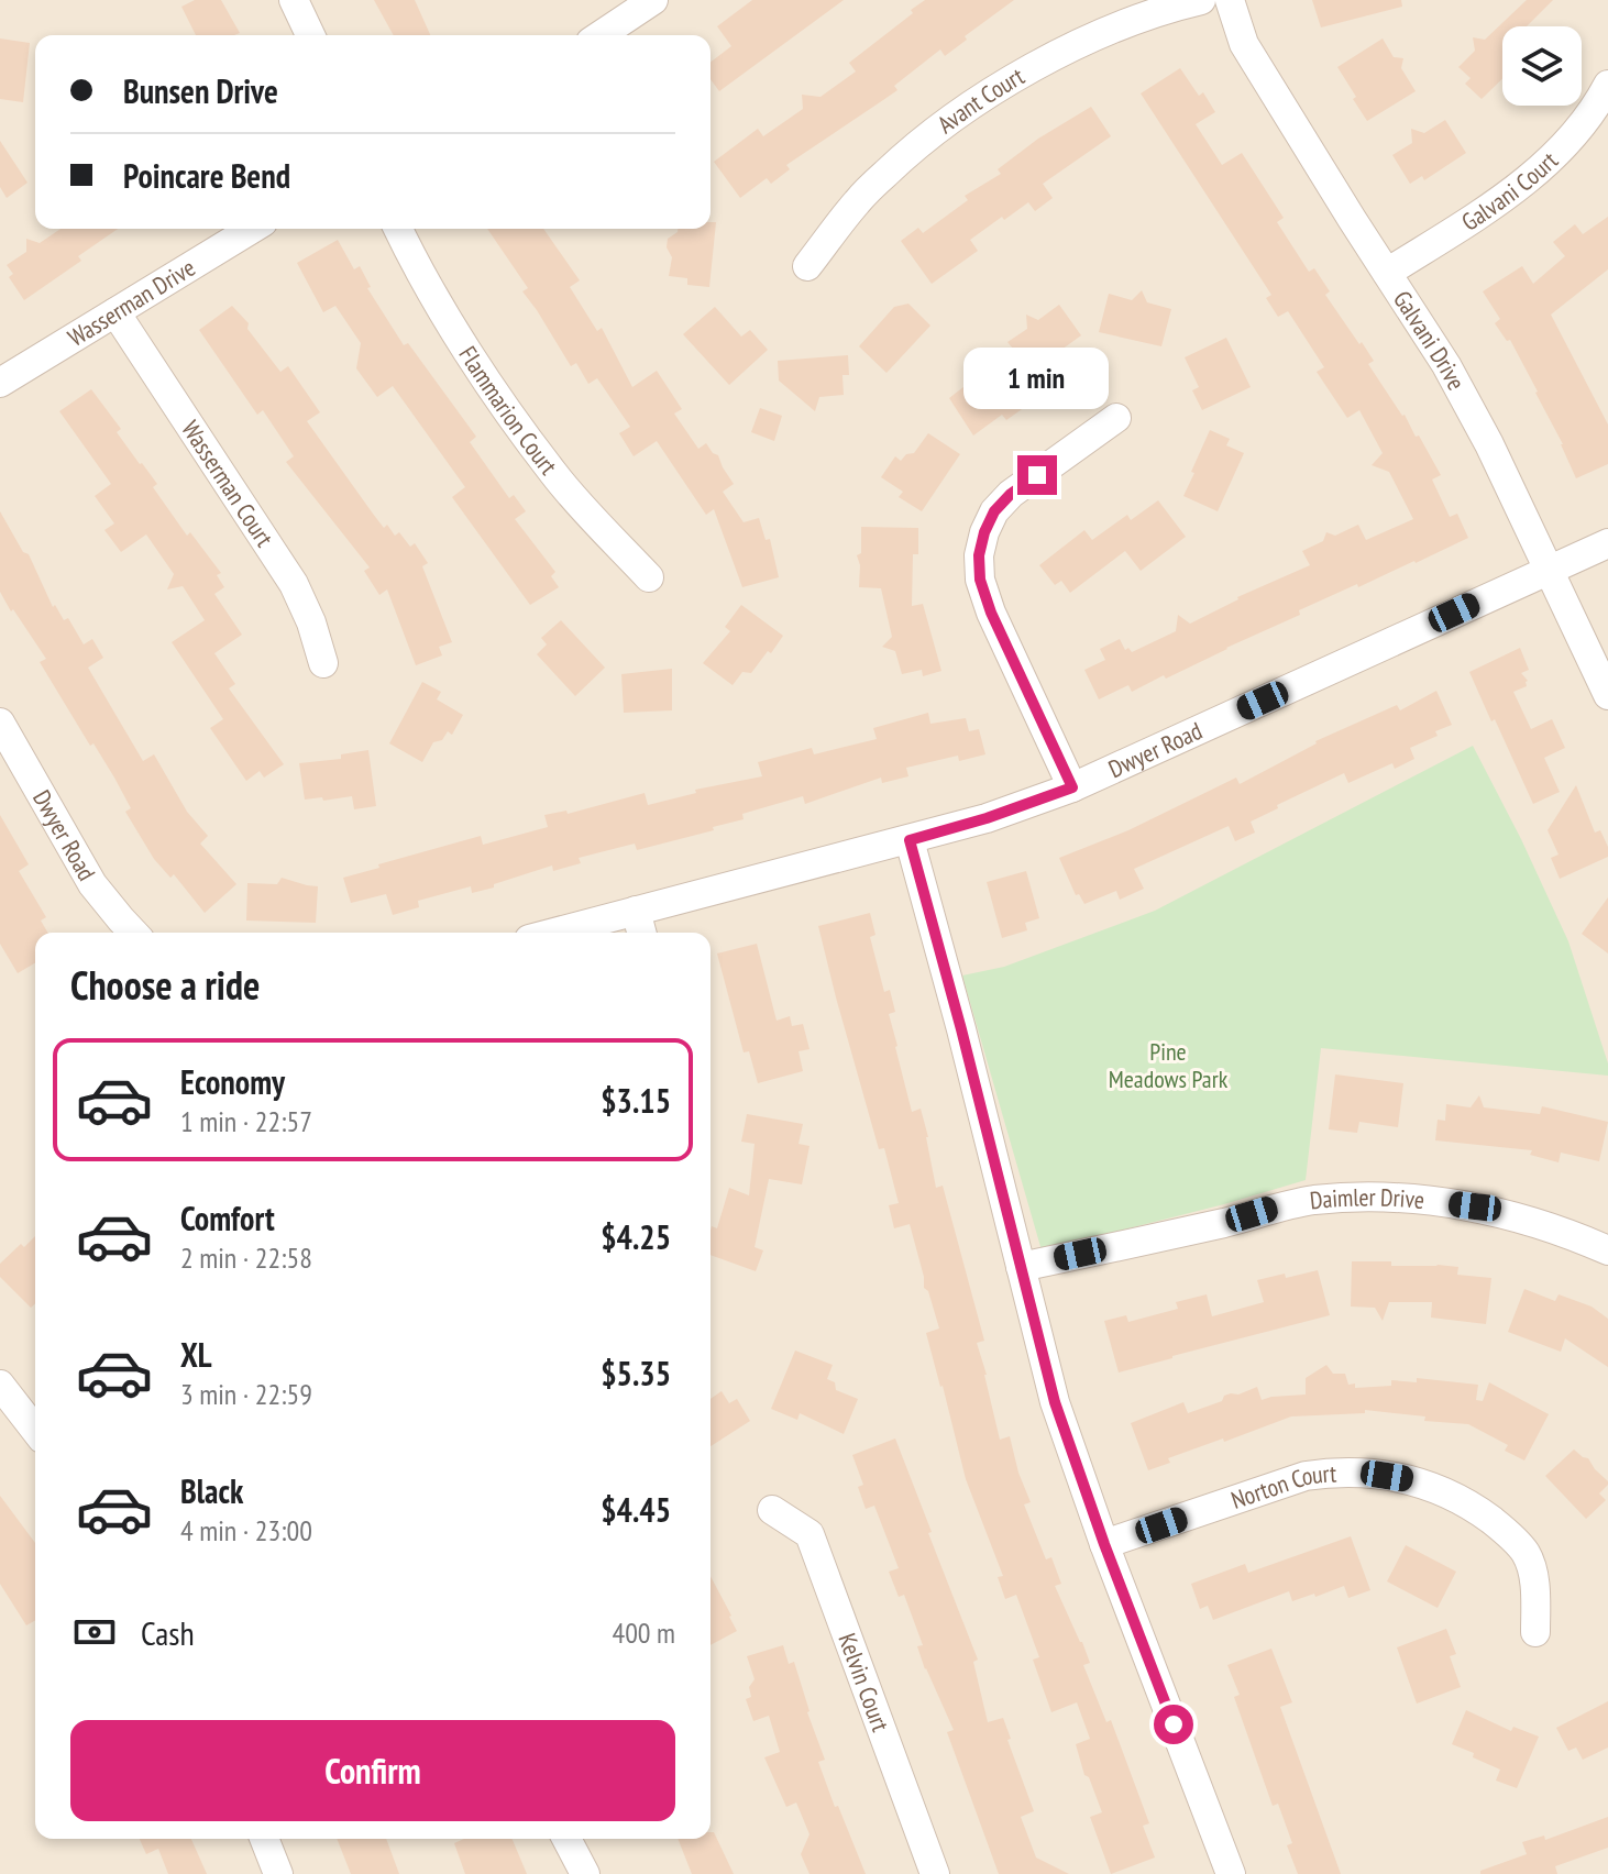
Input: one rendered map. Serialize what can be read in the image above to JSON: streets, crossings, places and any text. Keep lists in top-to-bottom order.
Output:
{
  "streets": {
    "street": [
      "Avant Court",
      "Galvani Court",
      "Wasserman Drive",
      "Galvani Drive",
      "Flammarion Court",
      "Wasserman Court",
      "Dwyer Road",
      "Daimler Drive",
      "Norton Court",
      "Kelvin Court"
    ]
  },
  "crossings": [
    ["Galvani Court", "Galvani Drive"],
    ["Wasserman Drive", "Wasserman Court"],
    ["Galvani Drive", "Dwyer Road"]
  ],
  "parks": ["Pine Meadows Park"],
  "page": {
    "banner": ["Bunsen Drive", "Poincare Bend"],
    "bubble": "1 min",
    "heading": "Choose a ride",
    "list": [
      {
        "name": "Economy",
        "note": "1 min · 22:57",
        "value": "$3.15"
      },
      {
        "name": "Comfort",
        "note": "2 min · 22:58",
        "value": "$4.25"
      },
      {
        "name": "XL",
        "note": "3 min · 22:59",
        "value": "$5.35"
      },
      {
        "name": "Black",
        "note": "4 min · 23:00",
        "value": "$4.45"
      }
    ],
    "pay": ["Cash", "400 m"],
    "buttons": "Confirm"
  }
}
